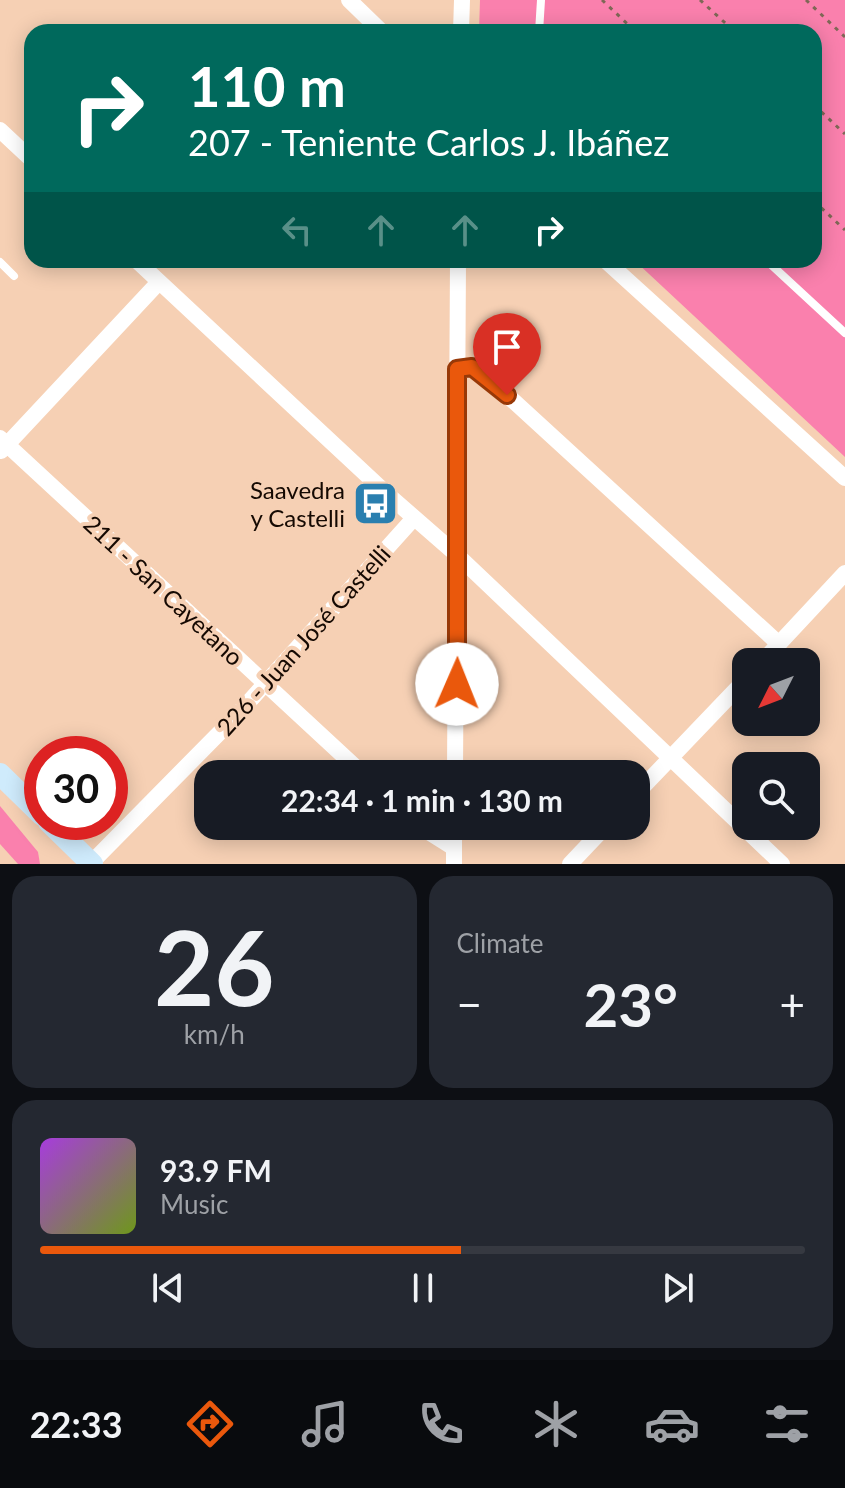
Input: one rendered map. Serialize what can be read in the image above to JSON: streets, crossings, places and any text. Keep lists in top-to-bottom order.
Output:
{
  "streets": {
    "street": ["211 - San Cayetano", "226 - Juan José Castelli"]
  },
  "crossings": [
    ["211 - San Cayetano", "226 - Juan José Castelli"]
  ],
  "places": {
    "bus stop": ["Saavedra y Castelli"]
  },
  "north": "bottom left",
  "page": {
    "turn": ["110 m", "207 - Teniente Carlos J. Ibáñez"],
    "limit": "30",
    "trip": "22:34 · 1 min · 130 m",
    "tile": [
      ["26", "km/h"],
      "Climate"
    ],
    "heat": ["−", "23°", "+"],
    "song": ["93.9 FM", "Music"],
    "tabs": "22:33"
  }
}
